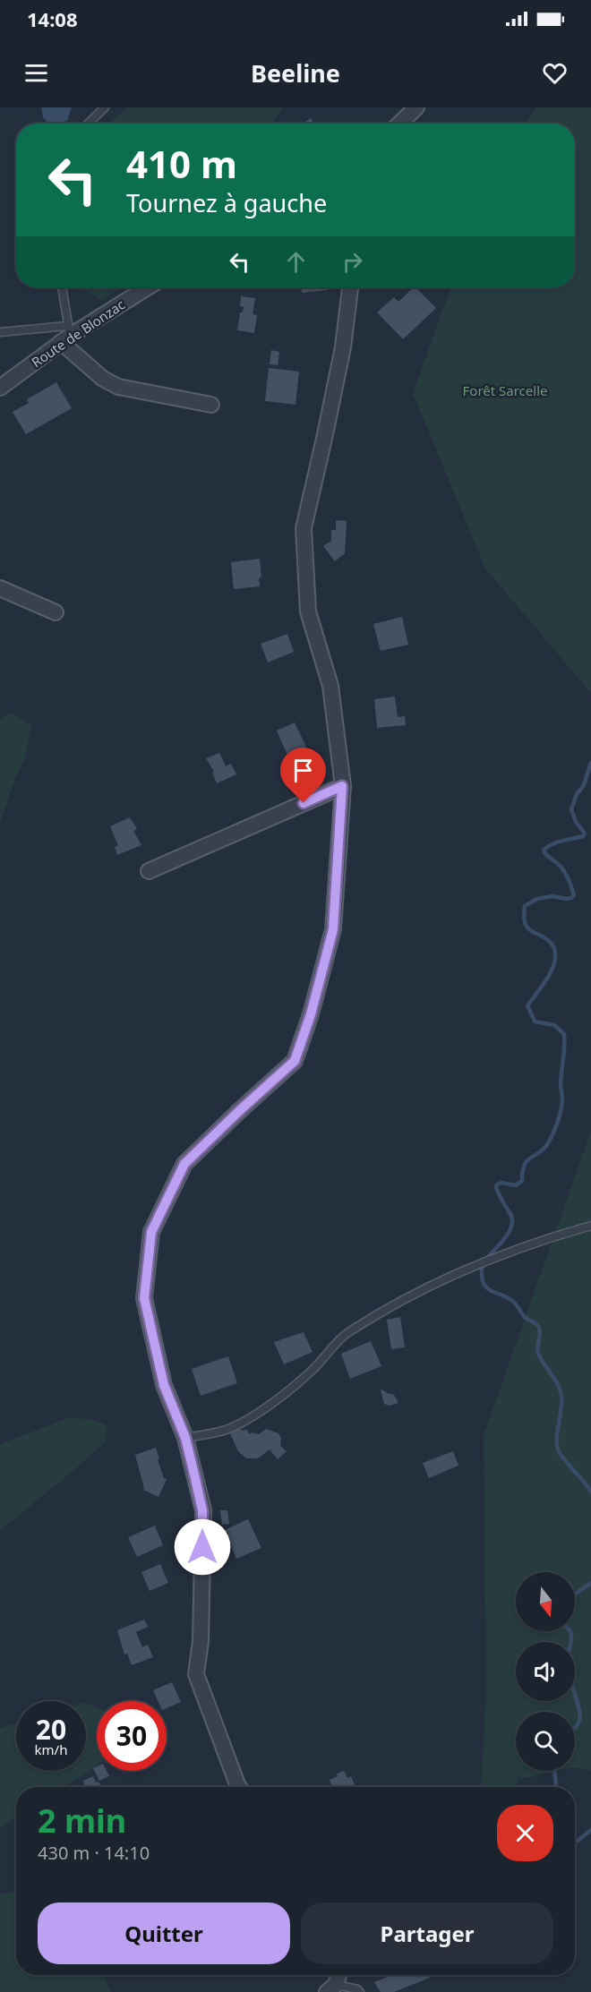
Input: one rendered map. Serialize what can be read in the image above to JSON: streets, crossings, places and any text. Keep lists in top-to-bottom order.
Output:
{
  "streets": {
    "street": ["Route de Blonzac"]
  },
  "parks": ["Forêt Sarcelle"],
  "north": "bottom",
  "page": {
    "status": "14:08",
    "header": "Beeline",
    "turn": ["410 m", "Tournez à gauche"],
    "speed": "20 km/h",
    "limit": "30",
    "heading": ["2 min", "430 m · 14:10"],
    "buttons": ["Quitter", "Partager"]
  }
}
